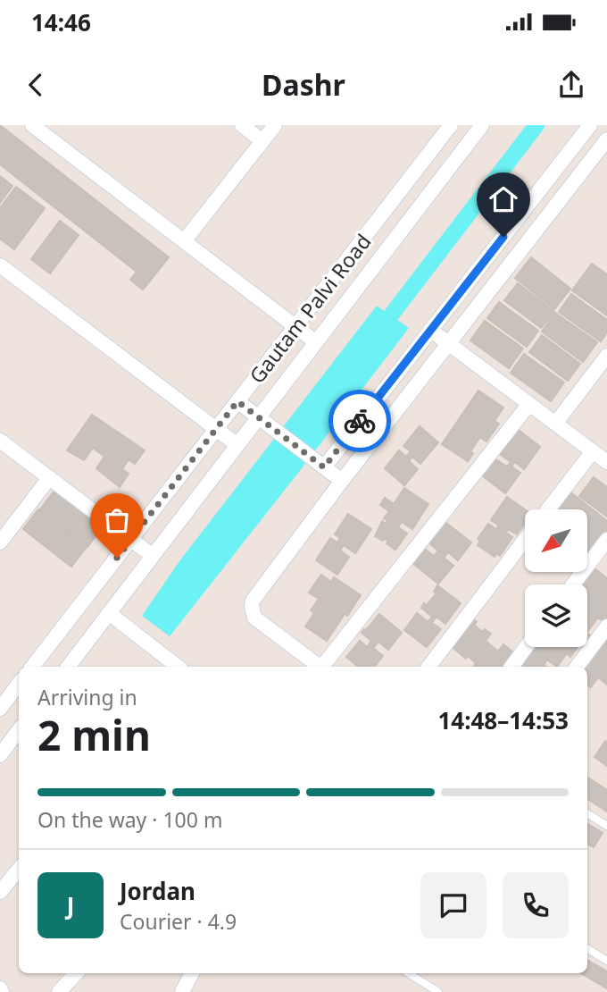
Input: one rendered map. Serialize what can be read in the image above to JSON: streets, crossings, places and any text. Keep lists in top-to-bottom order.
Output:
{
  "streets": {
    "street": ["Gautam Palvi Road"]
  },
  "north": "bottom left",
  "page": {
    "status": "14:46",
    "header": "Dashr",
    "heading": ["2 min", "Arriving in", "14:48–14:53"],
    "panel": ["Jordan", "Courier · 4.9"],
    "bar": "On the way · 100 m",
    "round": "J"
  }
}
